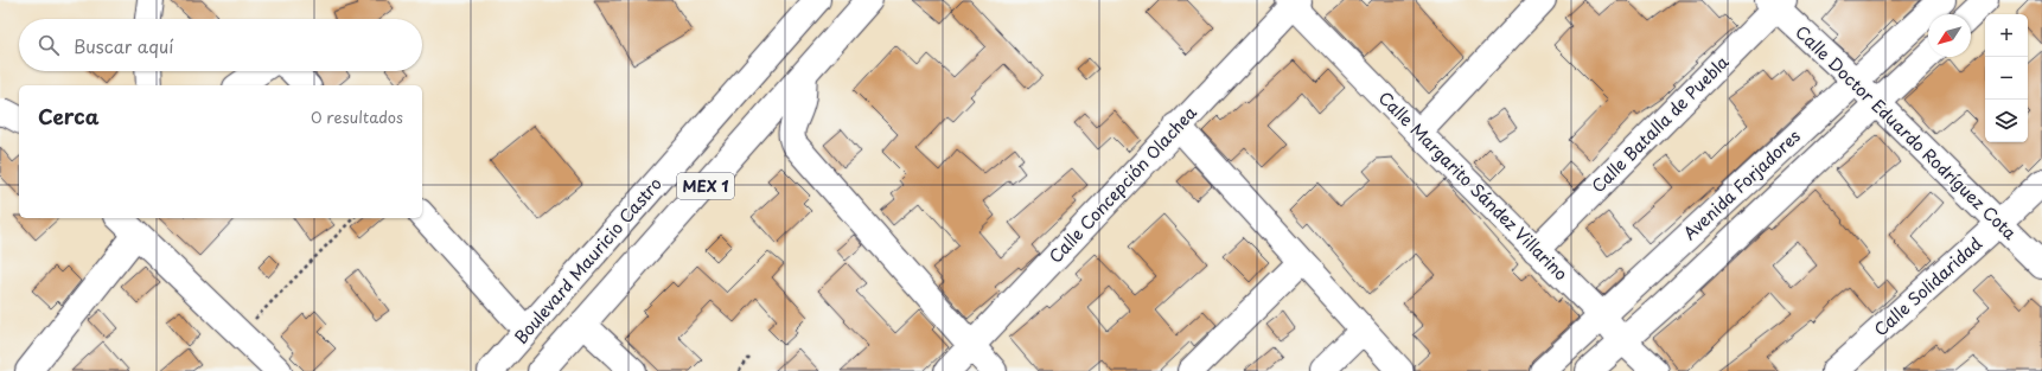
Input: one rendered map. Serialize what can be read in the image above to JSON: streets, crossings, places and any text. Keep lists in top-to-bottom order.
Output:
{
  "streets": {
    "street": [
      "Calle Batalla de Puebla",
      "Calle Doctor Eduardo Rodríguez Cota",
      "Calle Concepción Olachea",
      "Avenida Forjadores",
      "MEX 1",
      "Calle Margarito Sández Villarino",
      "Boulevard Mauricio Castro",
      "Calle Solidaridad"
    ]
  },
  "crossings": [
    ["Calle Batalla de Puebla", "Calle Doctor Eduardo Rodríguez Cota"],
    ["Calle Batalla de Puebla", "Calle Margarito Sández Villarino"],
    ["Calle Doctor Eduardo Rodríguez Cota", "Avenida Forjadores"],
    ["Calle Doctor Eduardo Rodríguez Cota", "Calle Solidaridad"],
    ["Calle Concepción Olachea", "Calle Margarito Sández Villarino"],
    ["Avenida Forjadores", "Calle Margarito Sández Villarino"]
  ],
  "north": "bottom left",
  "page": {
    "map_buttons": ["+", "−"],
    "search": "Buscar aquí",
    "heading": ["Cerca", "0 resultados"]
  }
}
